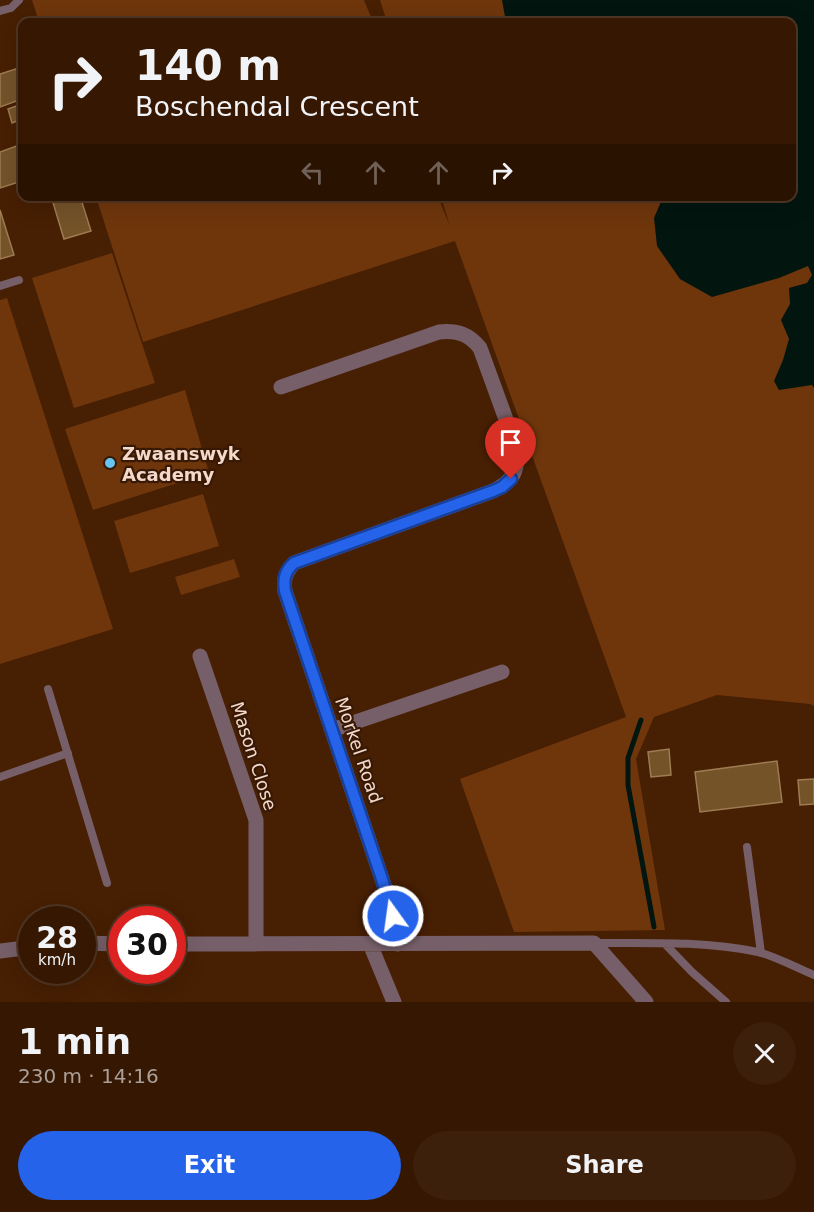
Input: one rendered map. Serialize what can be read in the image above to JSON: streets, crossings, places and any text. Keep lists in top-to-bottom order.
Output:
{
  "streets": {
    "street": ["Morkel Road", "Mason Close"]
  },
  "places": ["Zwaanswyk Academy"],
  "page": {
    "turn": ["140 m", "Boschendal Crescent"],
    "speed": "28 km/h",
    "limit": "30",
    "heading": ["1 min", "230 m · 14:16"],
    "buttons": ["Exit", "Share"]
  }
}
